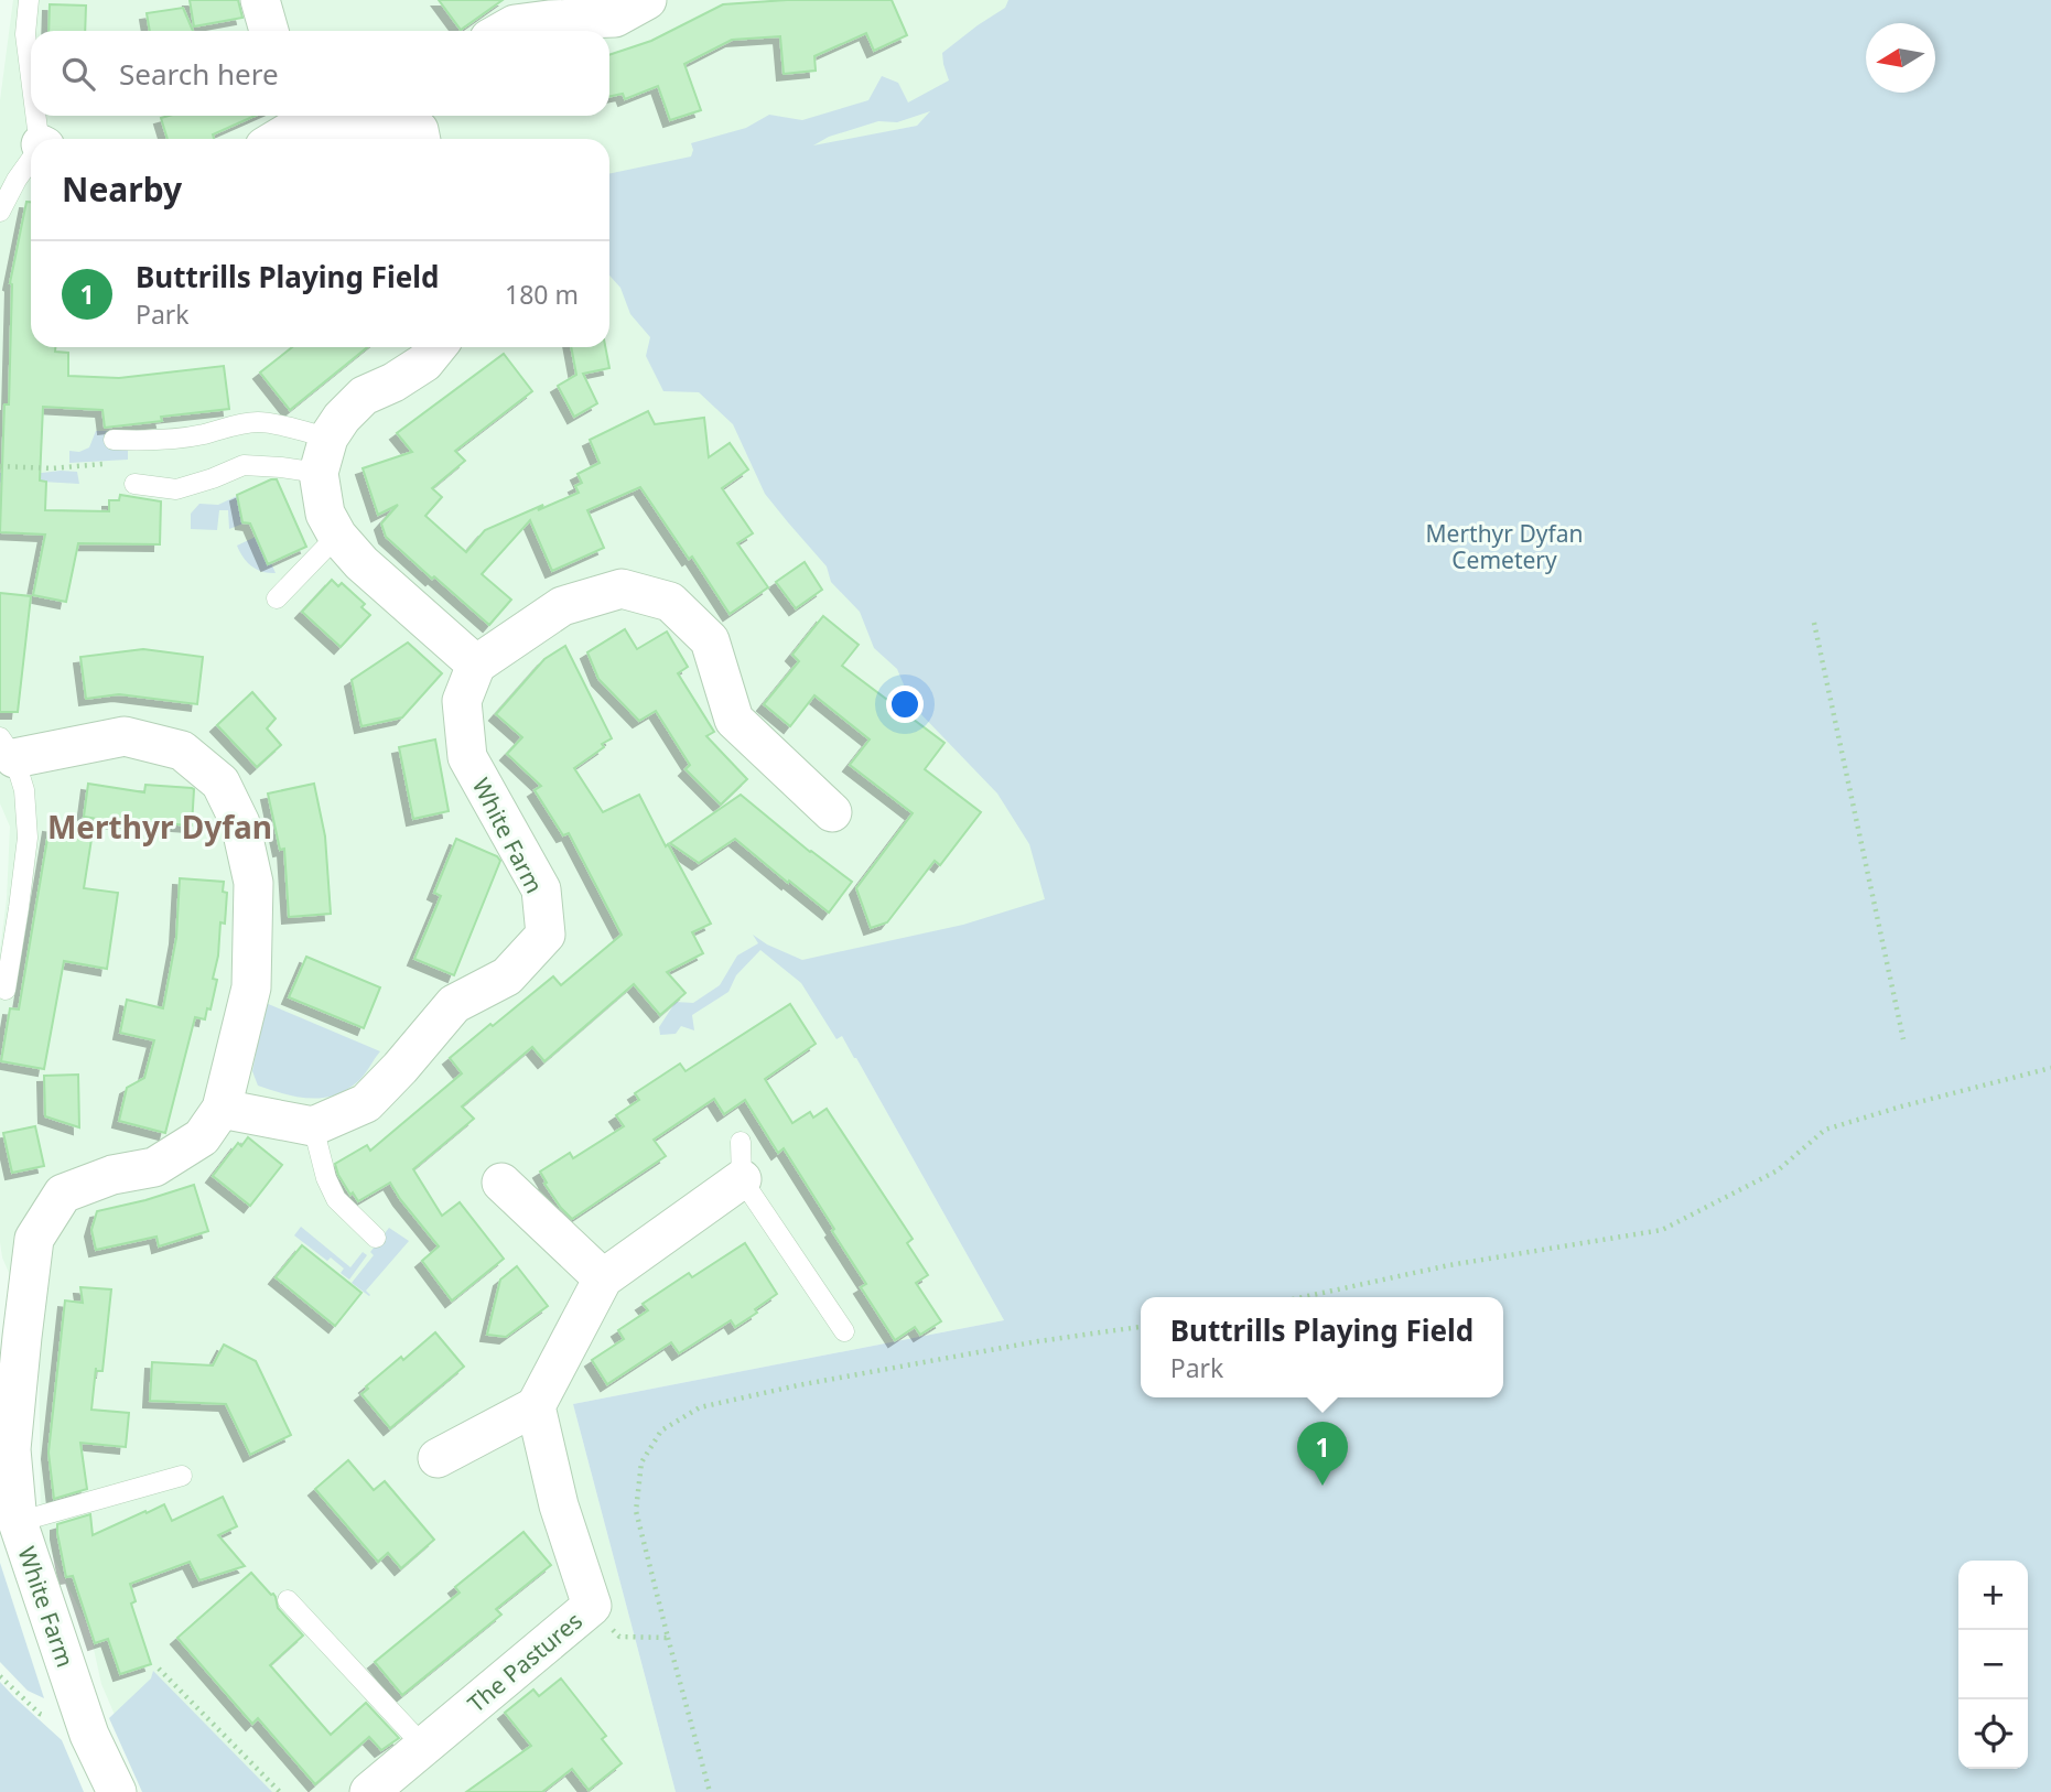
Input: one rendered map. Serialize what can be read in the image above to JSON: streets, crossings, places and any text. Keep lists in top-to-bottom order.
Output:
{
  "streets": {
    "street": ["White Farm", "The Pastures"]
  },
  "districts": ["Merthyr Dyfan"],
  "parks": ["Merthyr Dyfan Cemetery"],
  "north": "left",
  "page": {
    "search": "Search here",
    "heading": "Nearby",
    "list": [
      {
        "mark": "1",
        "name": "Buttrills Playing Field",
        "note": "Park",
        "value": "180 m"
      }
    ],
    "popup": ["Buttrills Playing Field", "Park"],
    "pins": "1",
    "map_buttons": ["+", "−"]
  }
}
